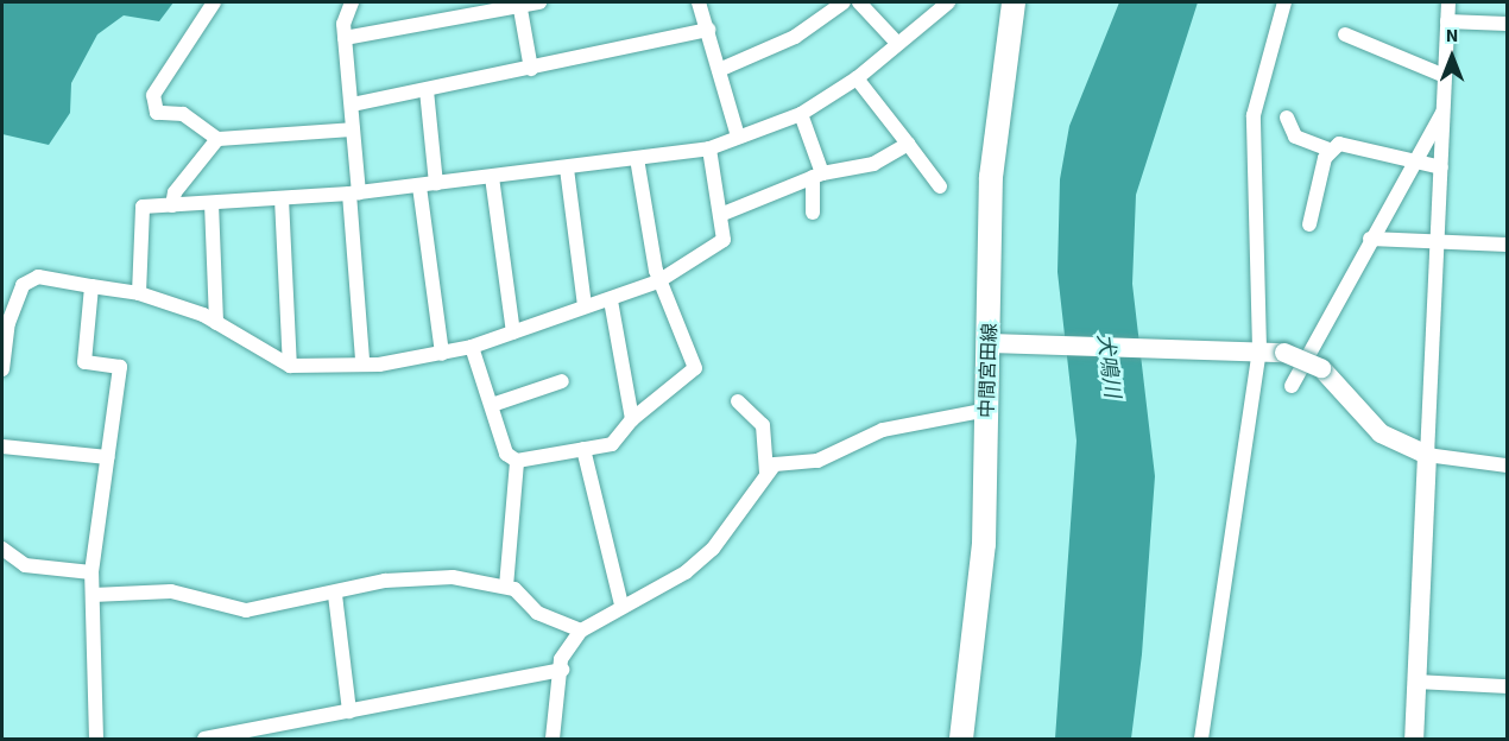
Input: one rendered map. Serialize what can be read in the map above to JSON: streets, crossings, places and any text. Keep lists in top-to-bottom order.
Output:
{
  "streets": {
    "main road": ["中間宮田線"]
  },
  "water": ["犬鳴川"],
  "north": "top"
}
